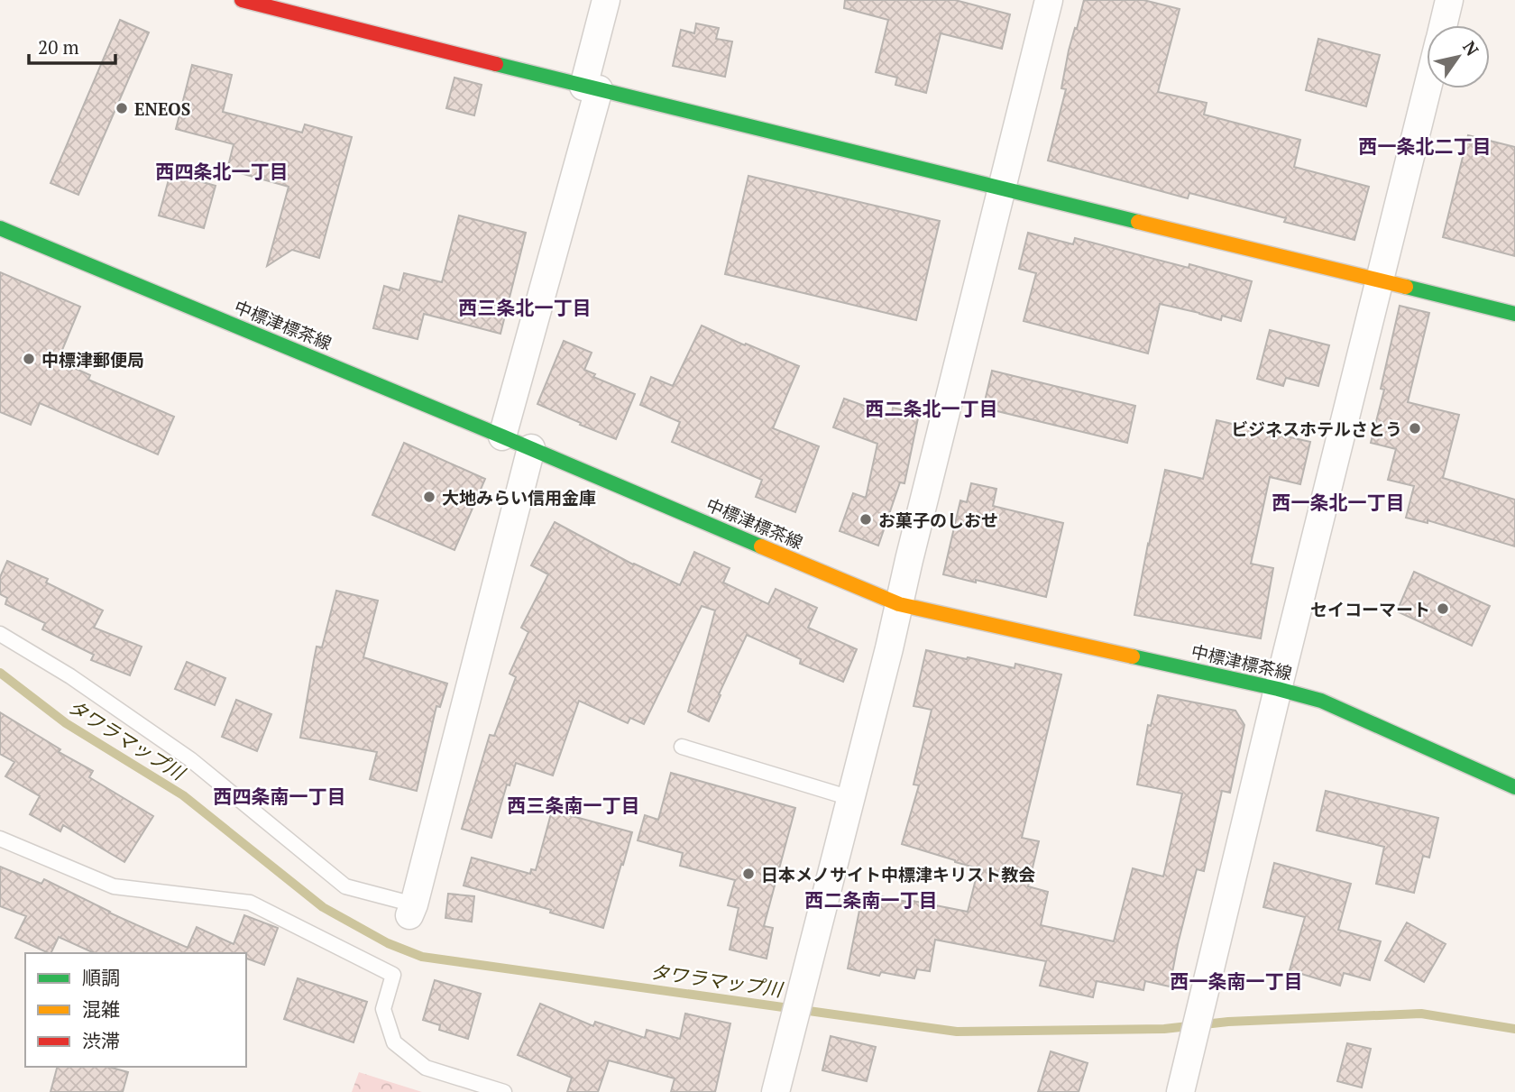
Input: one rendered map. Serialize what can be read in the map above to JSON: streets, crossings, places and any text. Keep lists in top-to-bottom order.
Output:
{
  "streets": {
    "main road": ["中標津標茶線"]
  },
  "districts": [
    "西一条北二丁目",
    "西四条北一丁目",
    "西三条北一丁目",
    "西二条北一丁目",
    "西一条北一丁目",
    "西四条南一丁目",
    "西三条南一丁目",
    "西二条南一丁目",
    "西一条南一丁目"
  ],
  "water": ["タワラマップ川"],
  "places": [
    "ENEOS",
    "中標津郵便局",
    "ビジネスホテルさとう",
    "大地みらい信用金庫",
    "お菓子のしおせ",
    "セイコーマート",
    "日本メノサイト中標津キリスト教会"
  ],
  "legend": ["順調", "混雑", "渋滞"],
  "scale_bar": "20 m",
  "north": "top right"
}
